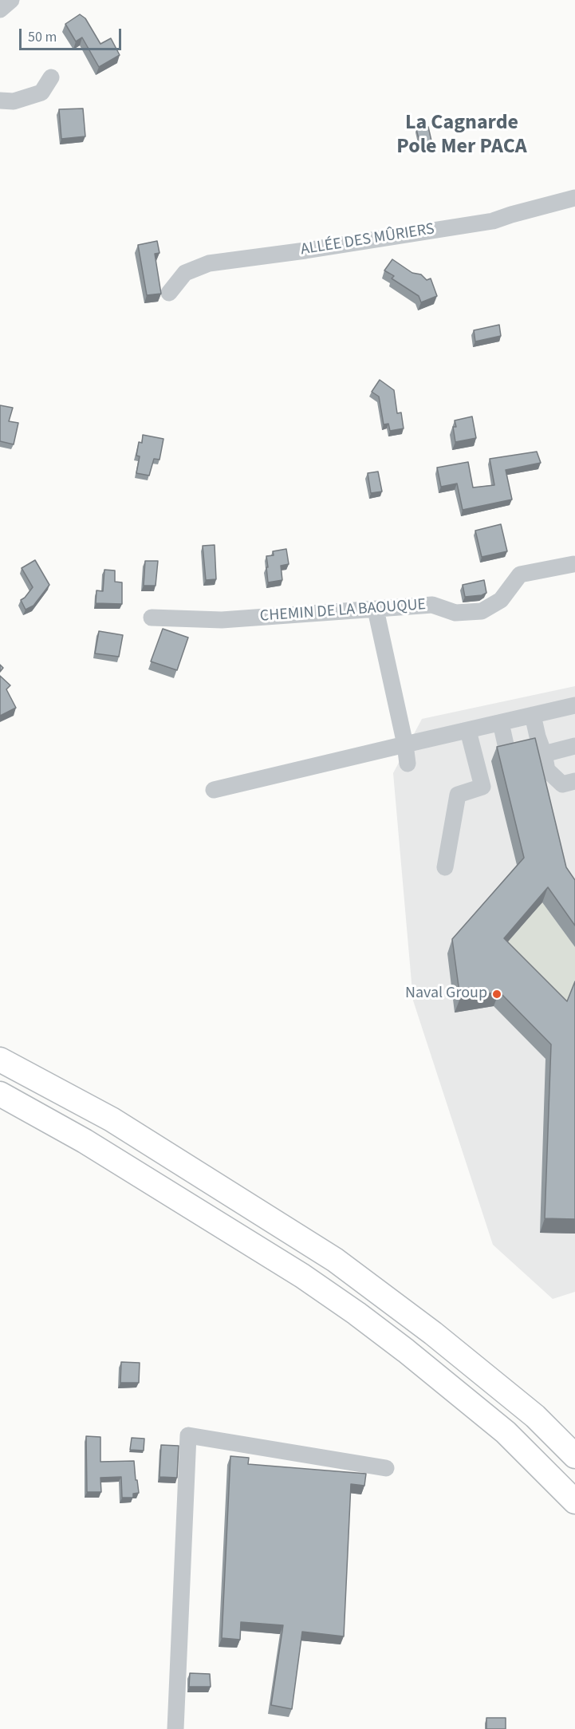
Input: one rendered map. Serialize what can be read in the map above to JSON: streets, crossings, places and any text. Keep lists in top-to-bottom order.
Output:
{
  "streets": {
    "street": ["ALLÉE DES MÛRIERS", "CHEMIN DE LA BAOUQUE"]
  },
  "districts": ["La Cagnarde Pole Mer PACA"],
  "places": ["Naval Group"],
  "scale_bar": "50 m"
}
